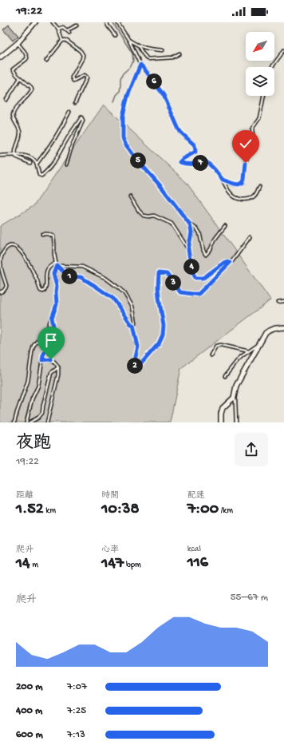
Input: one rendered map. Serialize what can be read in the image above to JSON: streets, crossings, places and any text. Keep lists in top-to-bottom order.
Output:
{
  "north": "bottom left",
  "page": {
    "status": "19:22",
    "pins": [
      "6",
      "5",
      "7",
      "4",
      "1",
      "3",
      "2"
    ],
    "heading": ["夜跑", "19:22"],
    "stats": [
      ["距離", "1.52 km"],
      ["時間", "10:38"],
      ["配速", "7:00 /km"],
      ["爬升", "14 m"],
      ["心率", "147 bpm"],
      ["kcal", "116"]
    ],
    "chart": ["爬升", "55–67 m"],
    "list": [
      {
        "name": "200 m",
        "note": "7:07"
      },
      {
        "name": "400 m",
        "note": "7:25"
      },
      {
        "name": "600 m",
        "note": "7:13"
      }
    ]
  }
}
